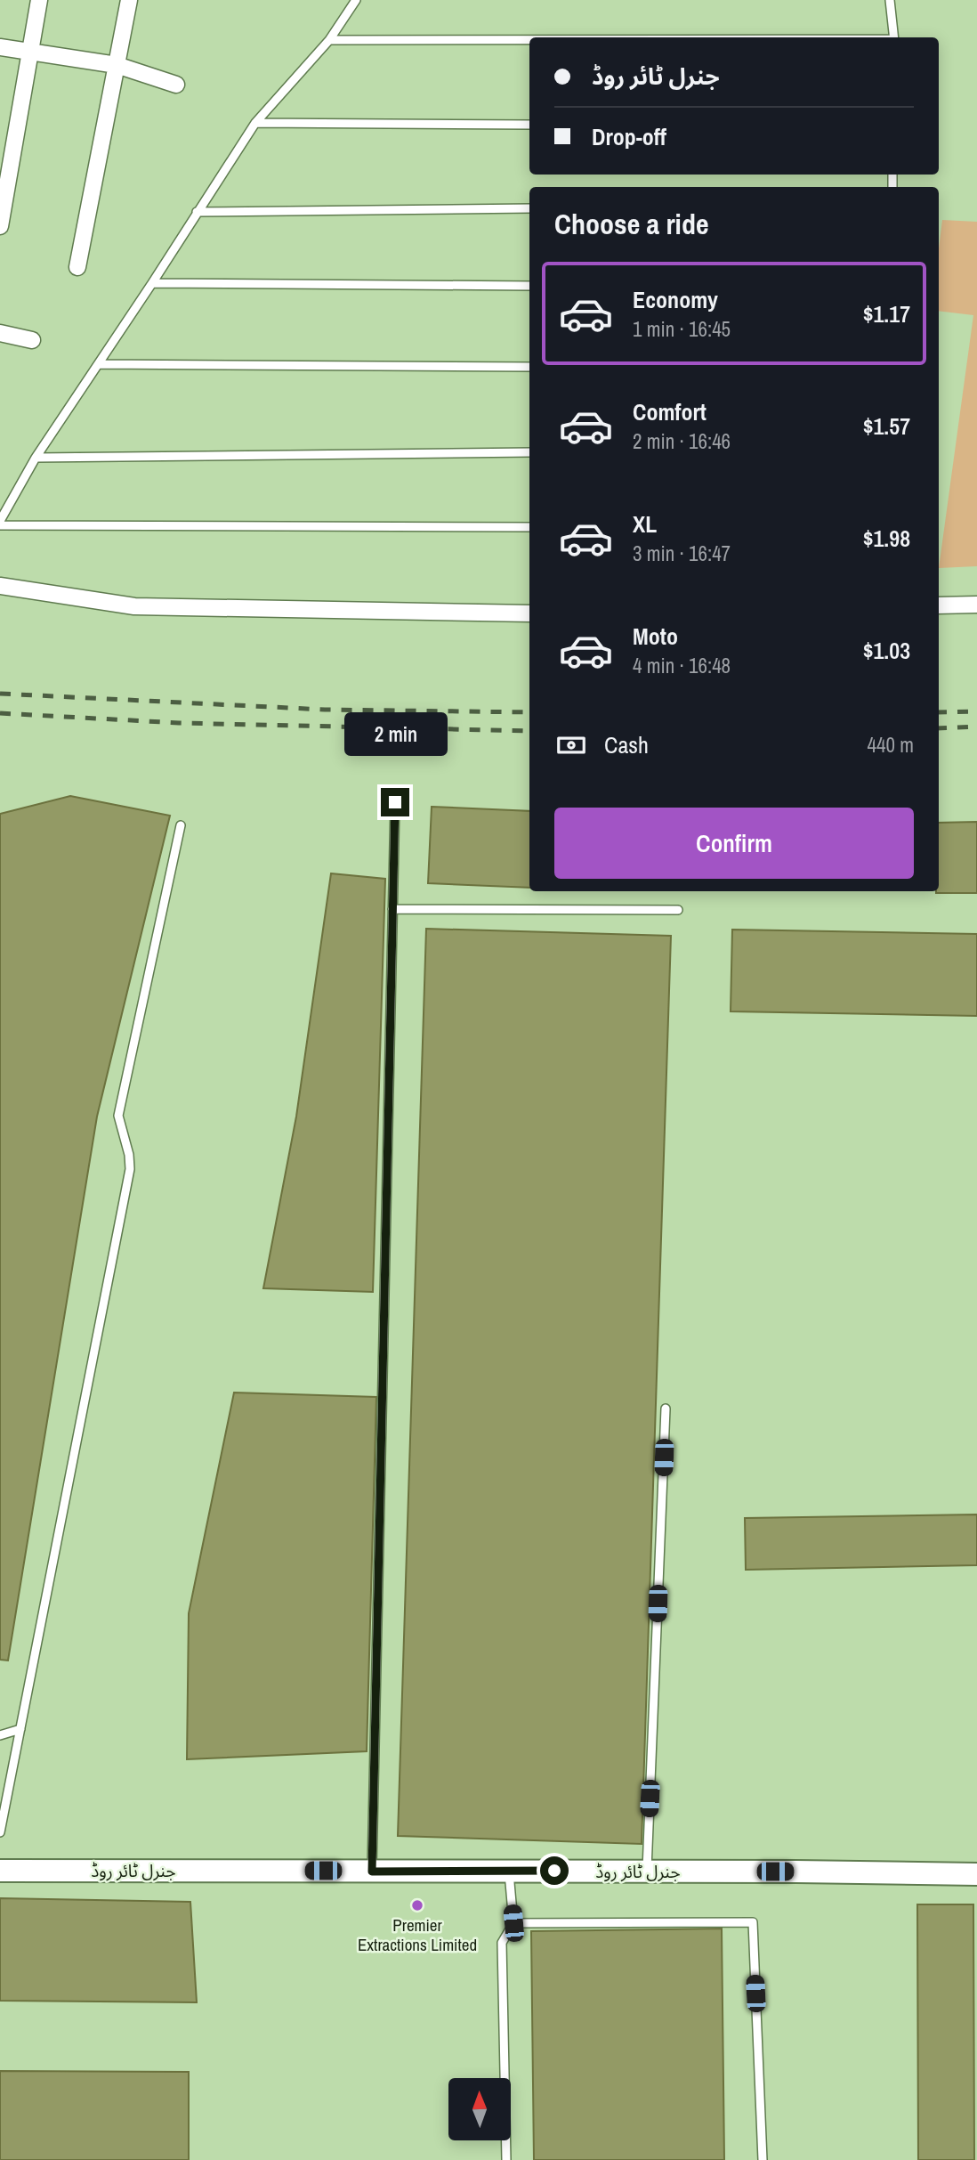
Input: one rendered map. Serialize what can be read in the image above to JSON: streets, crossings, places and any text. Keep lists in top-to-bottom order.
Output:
{
  "streets": {
    "street": ["جنرل ٹائر روڈ"]
  },
  "places": ["Premier Extractions Limited"],
  "north": "top",
  "page": {
    "banner": ["جنرل ٹائر روڈ", "Drop-off"],
    "heading": "Choose a ride",
    "list": [
      {
        "name": "Economy",
        "note": "1 min · 16:45",
        "value": "$1.17"
      },
      {
        "name": "Comfort",
        "note": "2 min · 16:46",
        "value": "$1.57"
      },
      {
        "name": "XL",
        "note": "3 min · 16:47",
        "value": "$1.98"
      },
      {
        "name": "Moto",
        "note": "4 min · 16:48",
        "value": "$1.03"
      }
    ],
    "pay": ["Cash", "440 m"],
    "bubble": "2 min",
    "buttons": "Confirm"
  }
}
